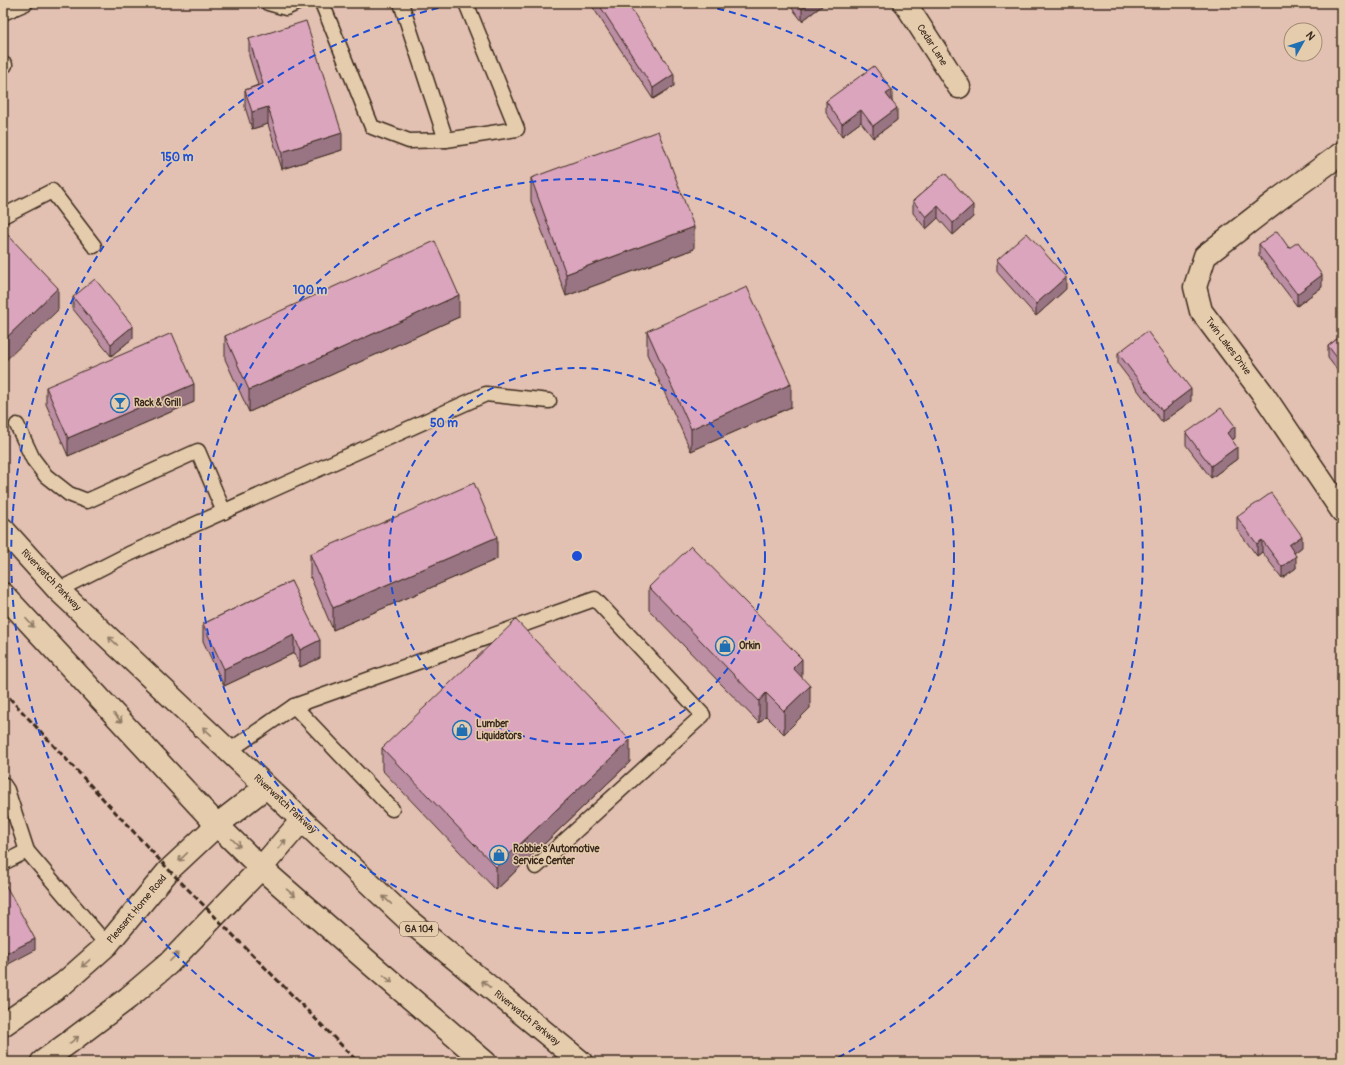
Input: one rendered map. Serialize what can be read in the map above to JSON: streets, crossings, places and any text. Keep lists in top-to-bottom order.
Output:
{
  "streets": {
    "main road": [
      "Cedar Lane",
      "Twin Lakes Drive",
      "Riverwatch Parkway",
      "Pleasant Home Road",
      "GA 104"
    ]
  },
  "crossings": [
    ["Riverwatch Parkway", "Pleasant Home Road"]
  ],
  "places": {
    "bar": ["Rack & Grill"],
    "shop": ["Orkin", "Lumber Liquidators", "Robbie's Automotive Service Center"]
  },
  "north": "top right",
  "rings": ["150 m", "100 m", "50 m"]
}
